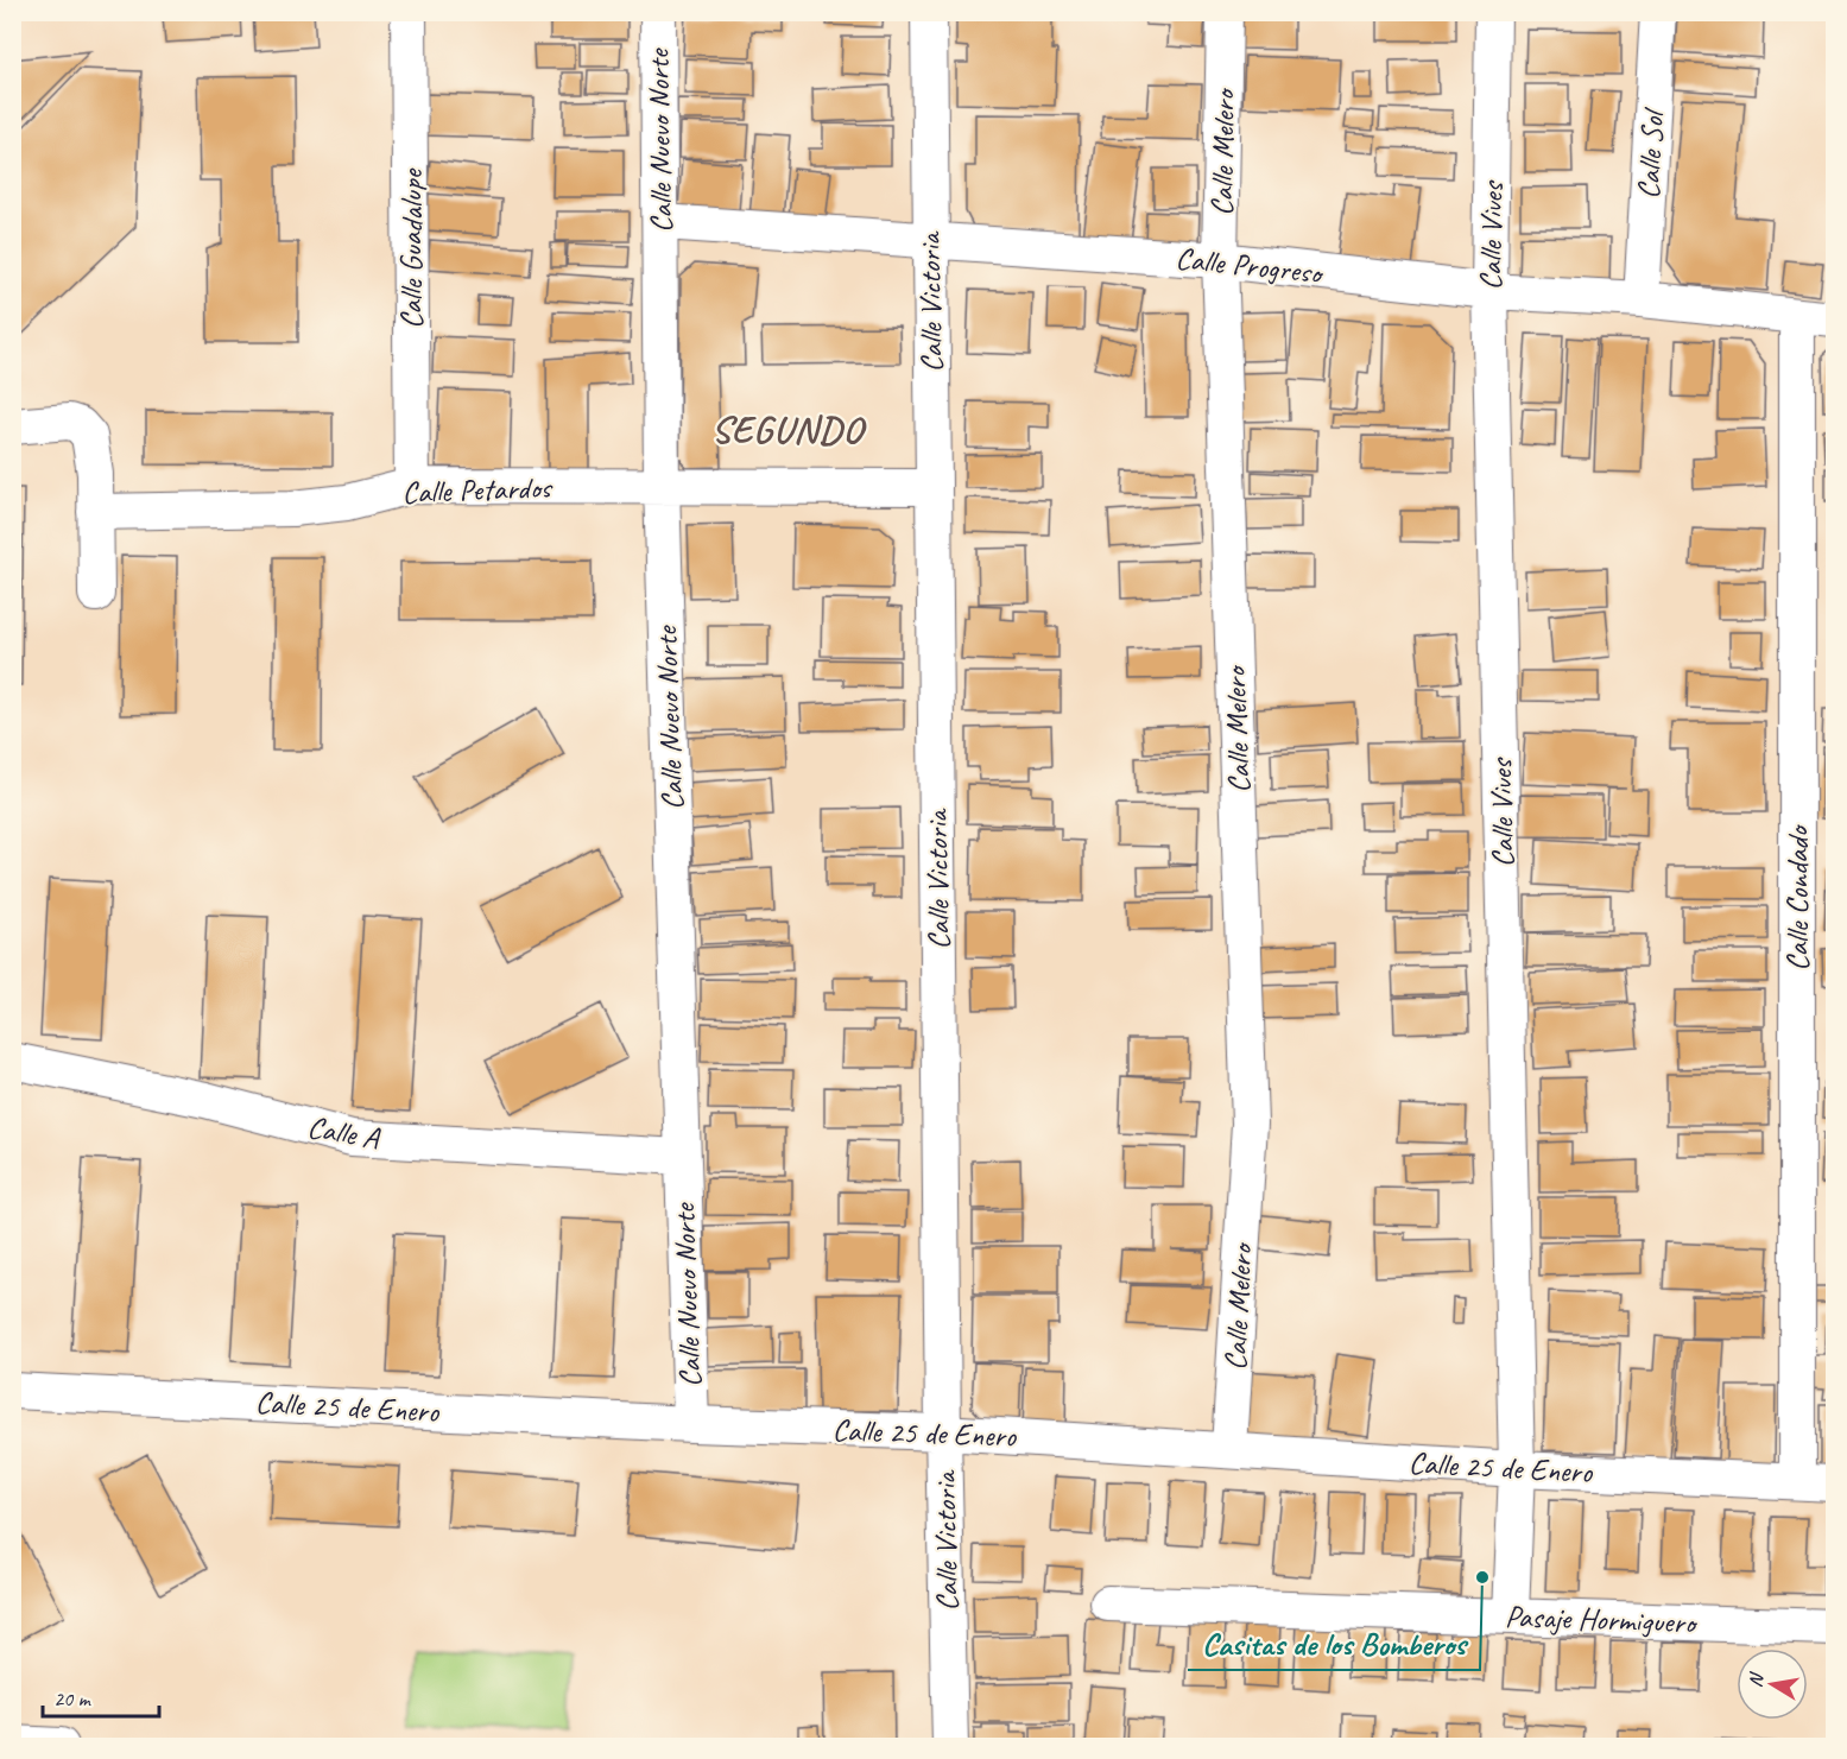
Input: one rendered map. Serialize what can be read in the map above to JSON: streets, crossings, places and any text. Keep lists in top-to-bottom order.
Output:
{
  "streets": {
    "street": [
      "Calle Nuevo Norte",
      "Calle Melero",
      "Calle Sol",
      "Calle Vives",
      "Calle Guadalupe",
      "Calle Progreso",
      "Calle Victoria",
      "Calle Petardos",
      "Calle Condado",
      "Calle A",
      "Calle 25 de Enero",
      "Pasaje Hormiguero"
    ]
  },
  "crossings": [
    ["Calle Nuevo Norte", "Calle Progreso"],
    ["Calle Nuevo Norte", "Calle Petardos"],
    ["Calle Nuevo Norte", "Calle A"],
    ["Calle Nuevo Norte", "Calle 25 de Enero"],
    ["Calle Melero", "Calle Progreso"],
    ["Calle Melero", "Calle 25 de Enero"],
    ["Calle Sol", "Calle Progreso"],
    ["Calle Vives", "Calle Progreso"],
    ["Calle Vives", "Calle 25 de Enero"],
    ["Calle Vives", "Pasaje Hormiguero"],
    ["Calle Guadalupe", "Calle Petardos"],
    ["Calle Progreso", "Calle Victoria"],
    ["Calle Progreso", "Calle Condado"],
    ["Calle Victoria", "Calle Petardos"],
    ["Calle Victoria", "Calle 25 de Enero"],
    ["Calle Condado", "Calle 25 de Enero"]
  ],
  "districts": ["SEGUNDO"],
  "places": ["Casitas de los Bomberos"],
  "scale_bar": "20 m",
  "north": "left"
}
